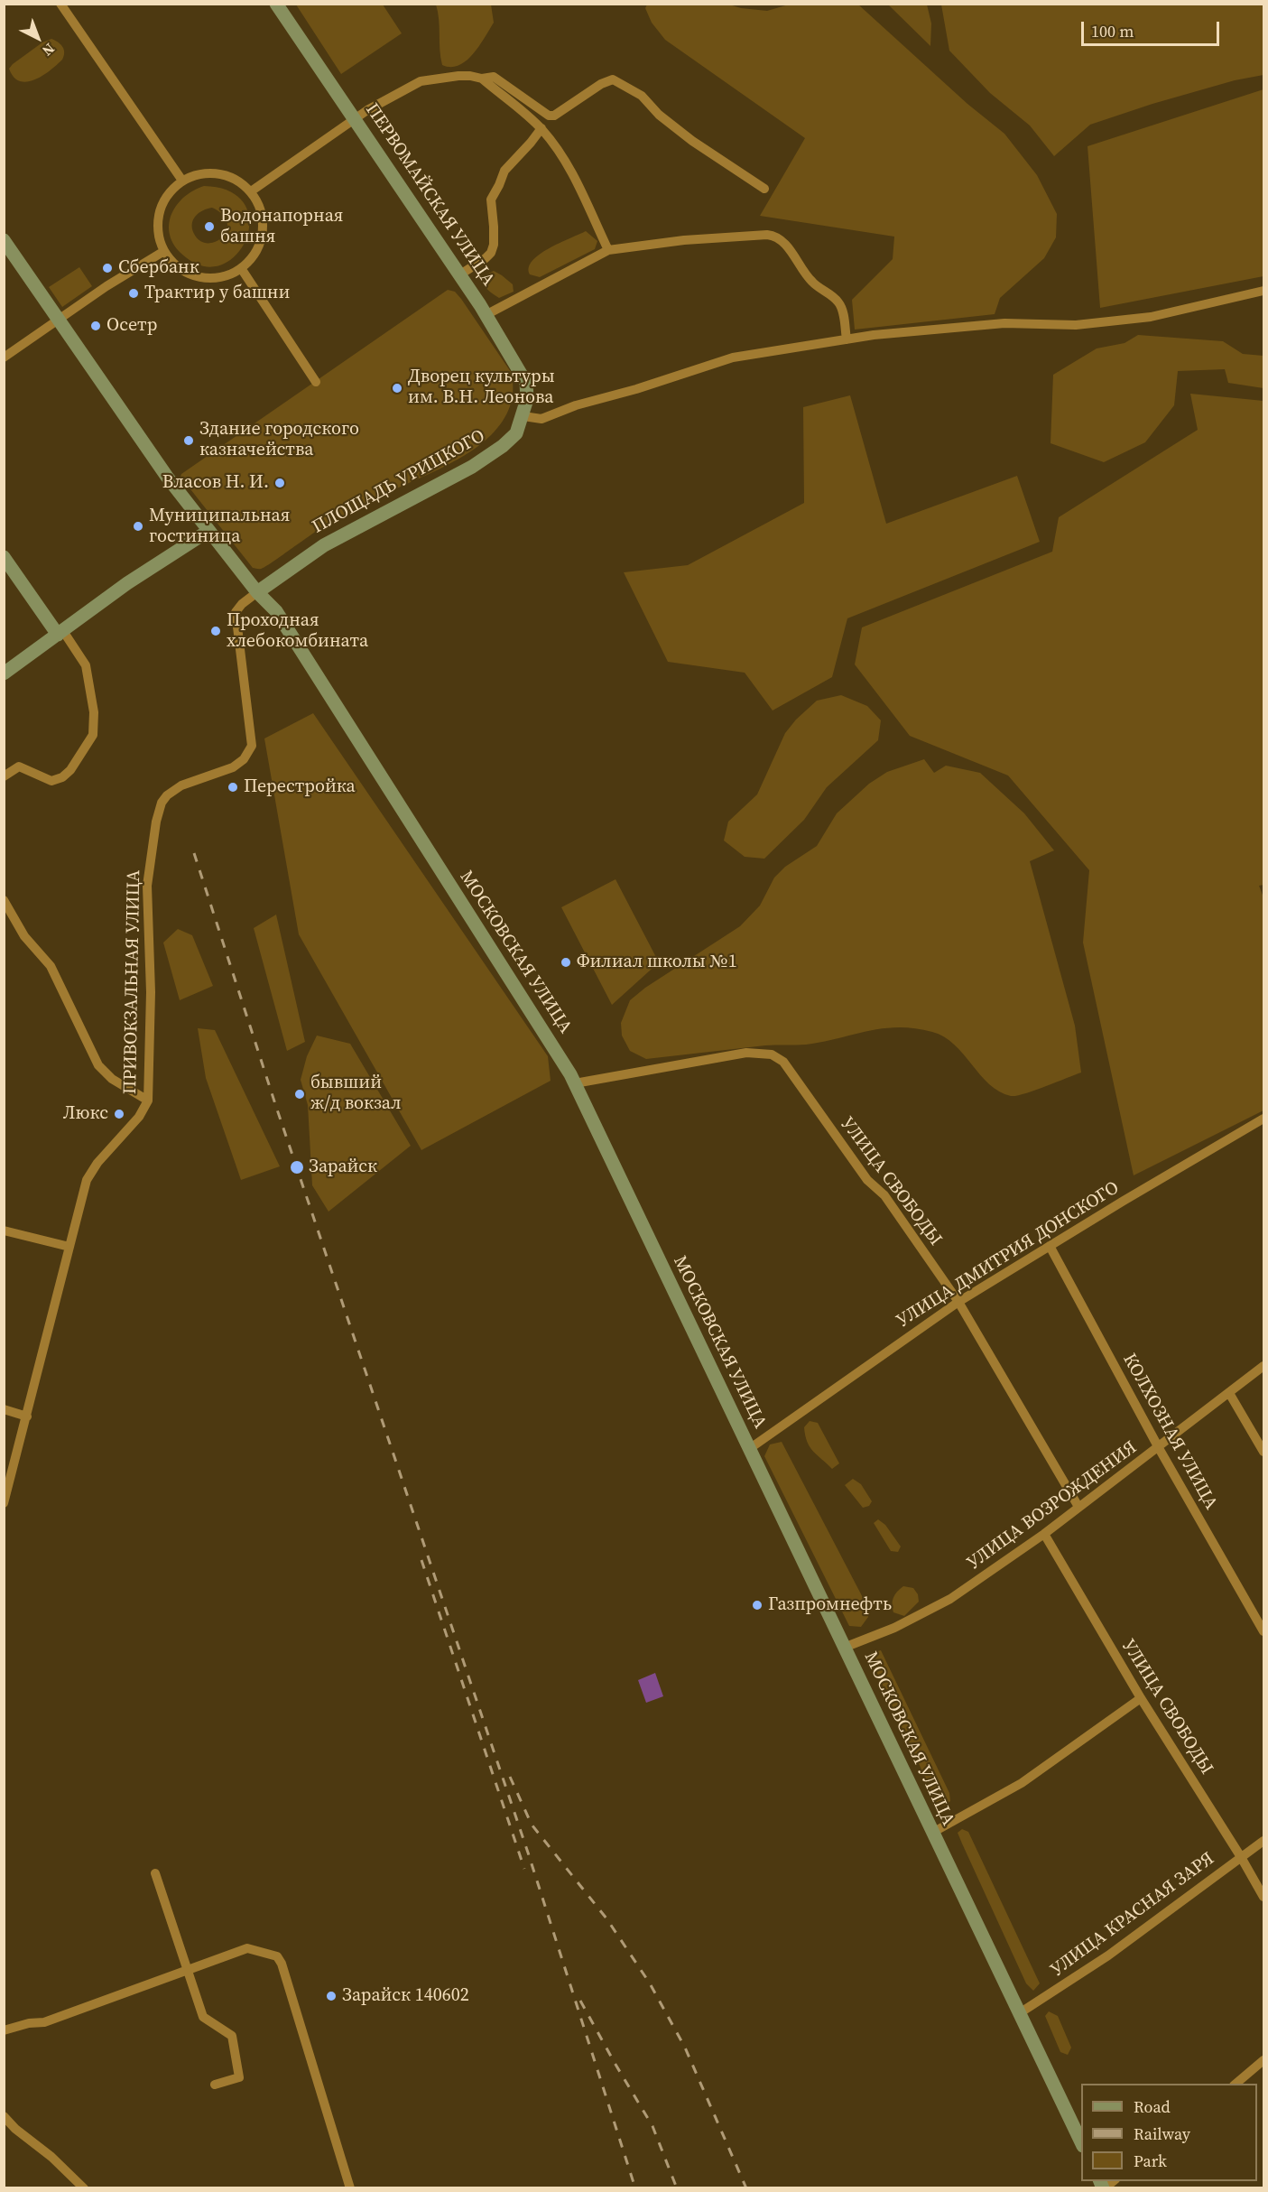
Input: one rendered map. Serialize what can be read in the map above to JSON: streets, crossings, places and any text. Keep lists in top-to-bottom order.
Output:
{
  "streets": {
    "main road": ["ПЕРВОМАЙСКАЯ УЛИЦА", "ПЛОЩАДЬ УРИЦКОГО", "МОСКОВСКАЯ УЛИЦА"],
    "street": [
      "ПРИВОКЗАЛЬНАЯ УЛИЦА",
      "УЛИЦА СВОБОДЫ",
      "УЛИЦА ДМИТРИЯ ДОНСКОГО",
      "КОЛХОЗНАЯ УЛИЦА",
      "УЛИЦА ВОЗРОЖДЕНИЯ",
      "УЛИЦА КРАСНАЯ ЗАРЯ"
    ]
  },
  "crossings": [
    ["ПЕРВОМАЙСКАЯ УЛИЦА", "ПЛОЩАДЬ УРИЦКОГО"],
    ["ПЛОЩАДЬ УРИЦКОГО", "МОСКОВСКАЯ УЛИЦА"],
    ["ПЛОЩАДЬ УРИЦКОГО", "ПРИВОКЗАЛЬНАЯ УЛИЦА"],
    ["МОСКОВСКАЯ УЛИЦА", "ПРИВОКЗАЛЬНАЯ УЛИЦА"],
    ["МОСКОВСКАЯ УЛИЦА", "УЛИЦА СВОБОДЫ"],
    ["МОСКОВСКАЯ УЛИЦА", "УЛИЦА ДМИТРИЯ ДОНСКОГО"],
    ["МОСКОВСКАЯ УЛИЦА", "УЛИЦА ВОЗРОЖДЕНИЯ"],
    ["МОСКОВСКАЯ УЛИЦА", "УЛИЦА КРАСНАЯ ЗАРЯ"],
    ["УЛИЦА СВОБОДЫ", "УЛИЦА ДМИТРИЯ ДОНСКОГО"],
    ["УЛИЦА СВОБОДЫ", "УЛИЦА ВОЗРОЖДЕНИЯ"],
    ["УЛИЦА СВОБОДЫ", "УЛИЦА КРАСНАЯ ЗАРЯ"],
    ["УЛИЦА ДМИТРИЯ ДОНСКОГО", "КОЛХОЗНАЯ УЛИЦА"],
    ["КОЛХОЗНАЯ УЛИЦА", "УЛИЦА ВОЗРОЖДЕНИЯ"]
  ],
  "places": [
    "Водонапорная башня",
    "Сбербанк",
    "Трактир у башни",
    "Осетр",
    "Дворец культуры им. В.Н. Леонова",
    "Здание городского казначейства",
    "Власов Н. И.",
    "Муниципальная гостиница",
    "Проходная хлебокомбината",
    "Перестройка",
    "Филиал школы №1",
    "бывший ж/д вокзал",
    "Люкс",
    "Зарайск",
    "Газпромнефть",
    "Зарайск 140602"
  ],
  "legend": ["Road", "Railway", "Park"],
  "scale_bar": "100 m",
  "north": "bottom right"
}
